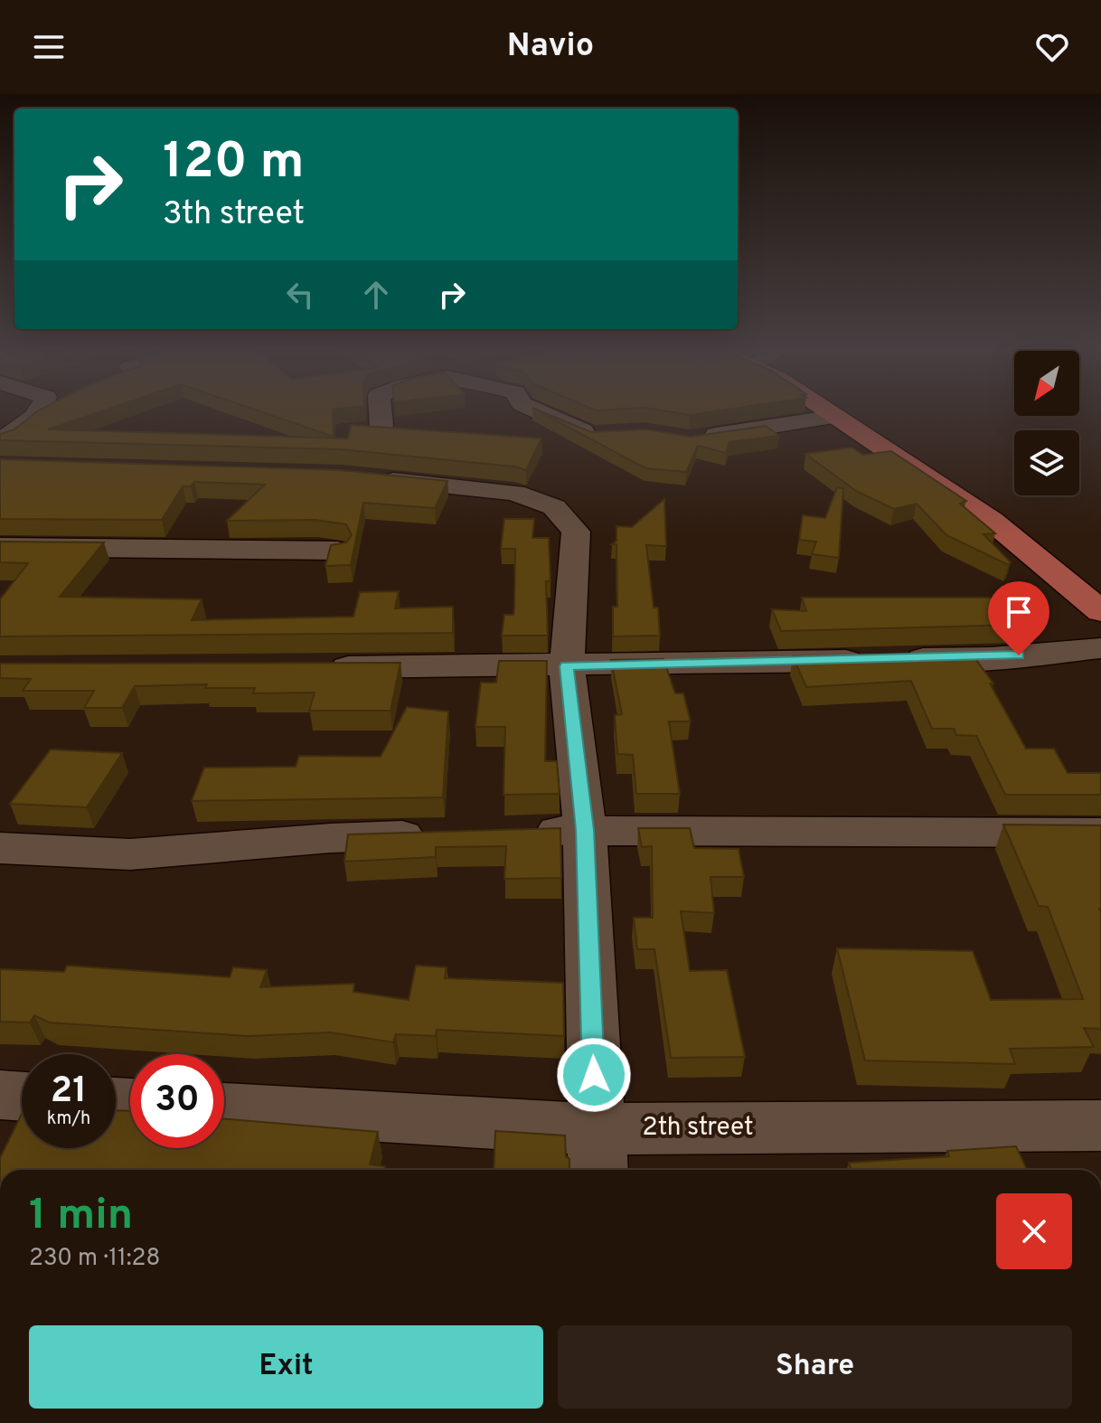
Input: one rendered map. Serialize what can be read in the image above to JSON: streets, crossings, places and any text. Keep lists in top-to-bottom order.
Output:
{
  "streets": {
    "street": ["2th street"]
  },
  "north": "bottom left",
  "page": {
    "header": "Navio",
    "turn": ["120 m", "3th street"],
    "speed": "21 km/h",
    "limit": "30",
    "heading": ["1 min", "230 m · 11:28"],
    "buttons": ["Exit", "Share"]
  }
}
